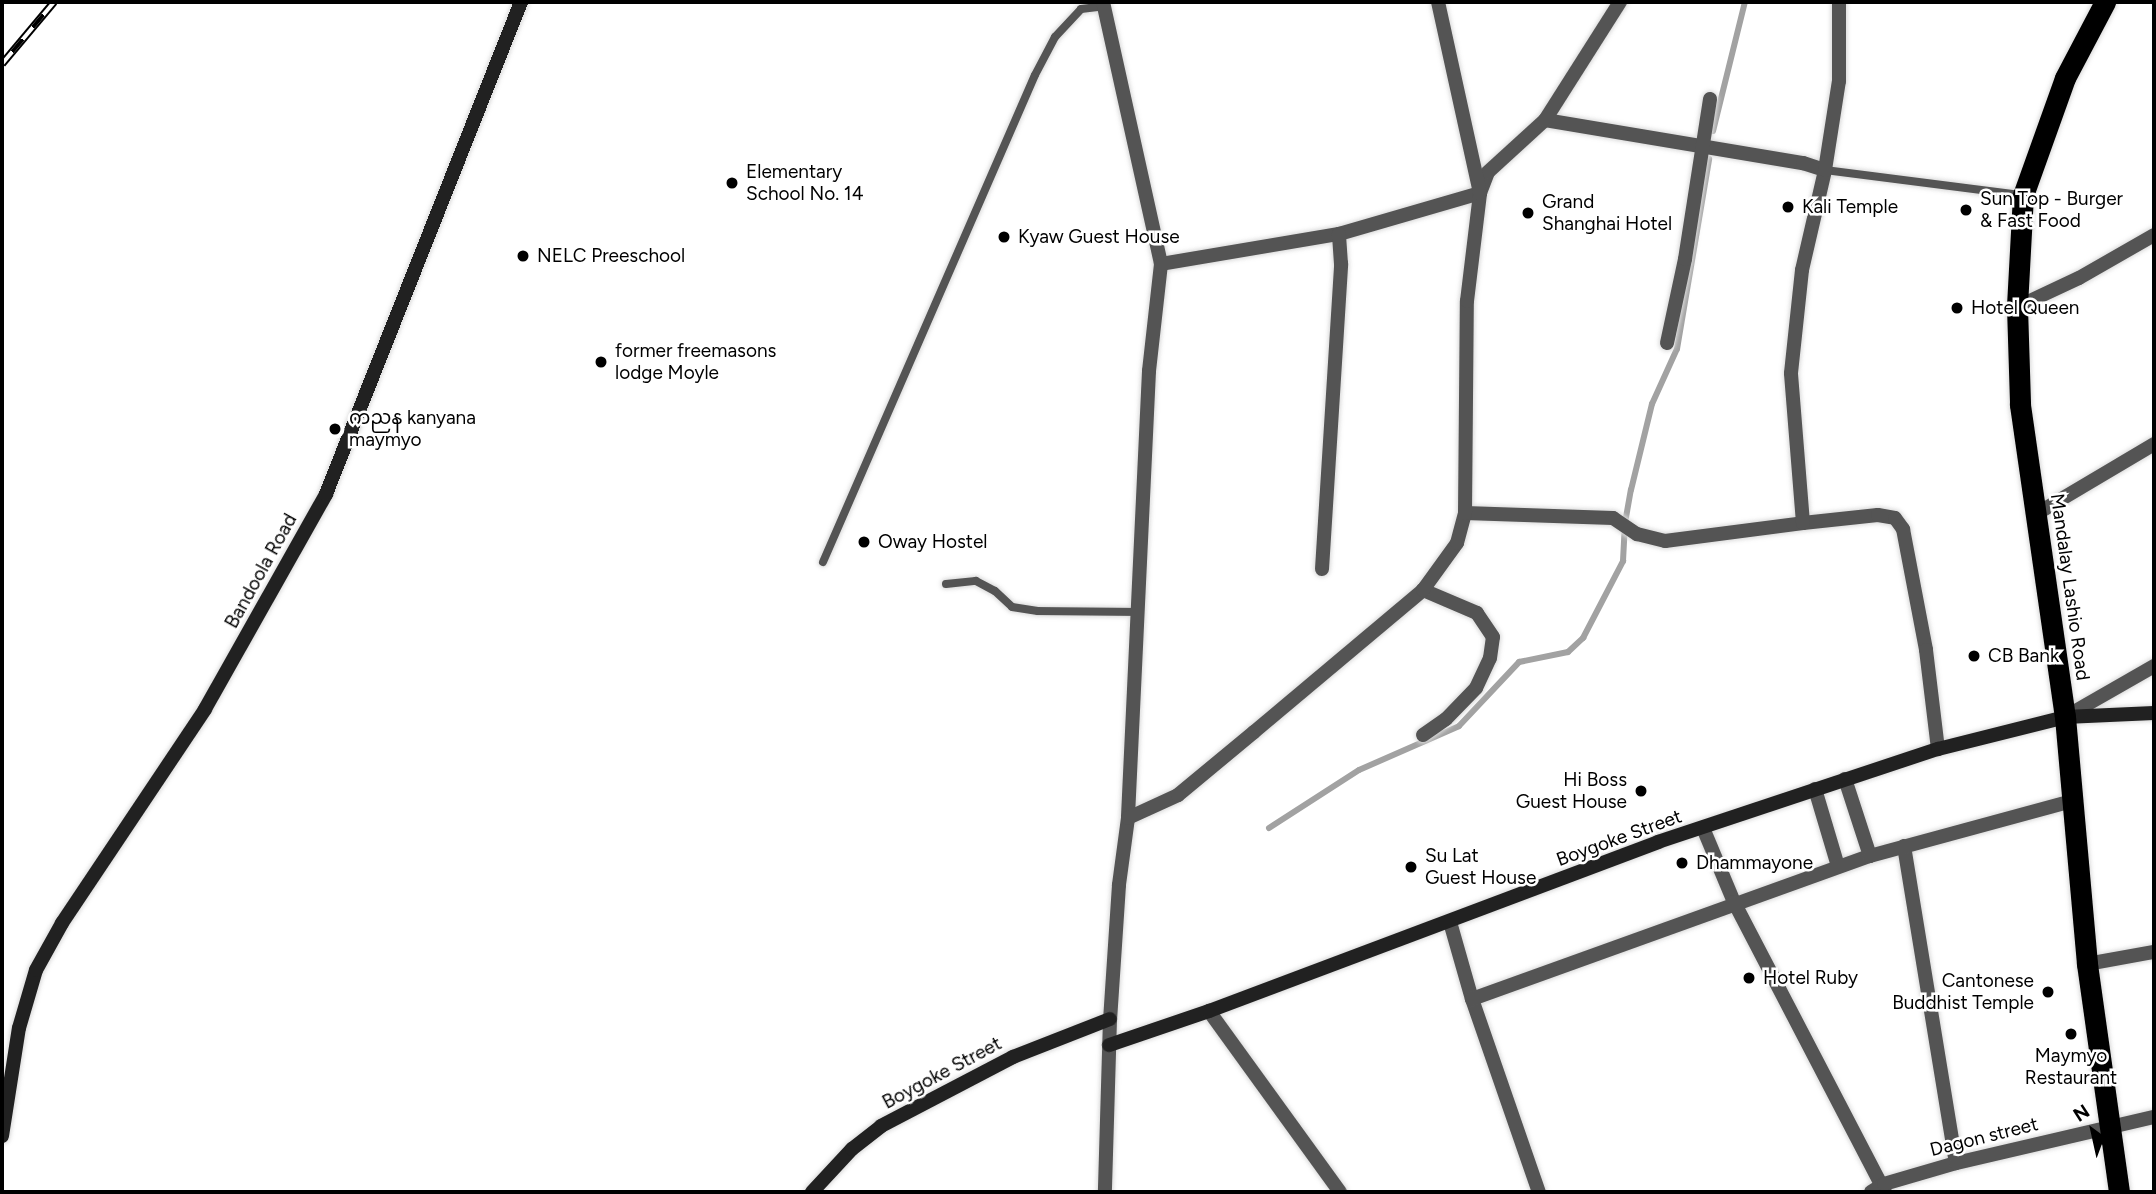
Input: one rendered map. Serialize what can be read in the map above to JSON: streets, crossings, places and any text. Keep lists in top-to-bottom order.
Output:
{
  "streets": {
    "highway": ["Mandalay Lashio Road"],
    "street": ["Bandoola Road", "Boygoke Street", "Dagon street"]
  },
  "crossings": [
    ["Mandalay Lashio Road", "Boygoke Street"],
    ["Mandalay Lashio Road", "Dagon street"]
  ],
  "places": [
    "Elementary School No. 14",
    "Kali Temple",
    "Sun Top - Burger & Fast Food",
    "Grand Shanghai Hotel",
    "Kyaw Guest House",
    "NELC Preeschool",
    "Hotel Queen",
    "former freemasons lodge Moyle",
    "ကညန kanyana maymyo",
    "Oway Hostel",
    "CB Bank",
    "Hi Boss Guest House",
    "Dhammayone",
    "Su Lat Guest House",
    "Hotel Ruby",
    "Cantonese Buddhist Temple",
    "Maymyo Restaurant"
  ],
  "north": "top left"
}
